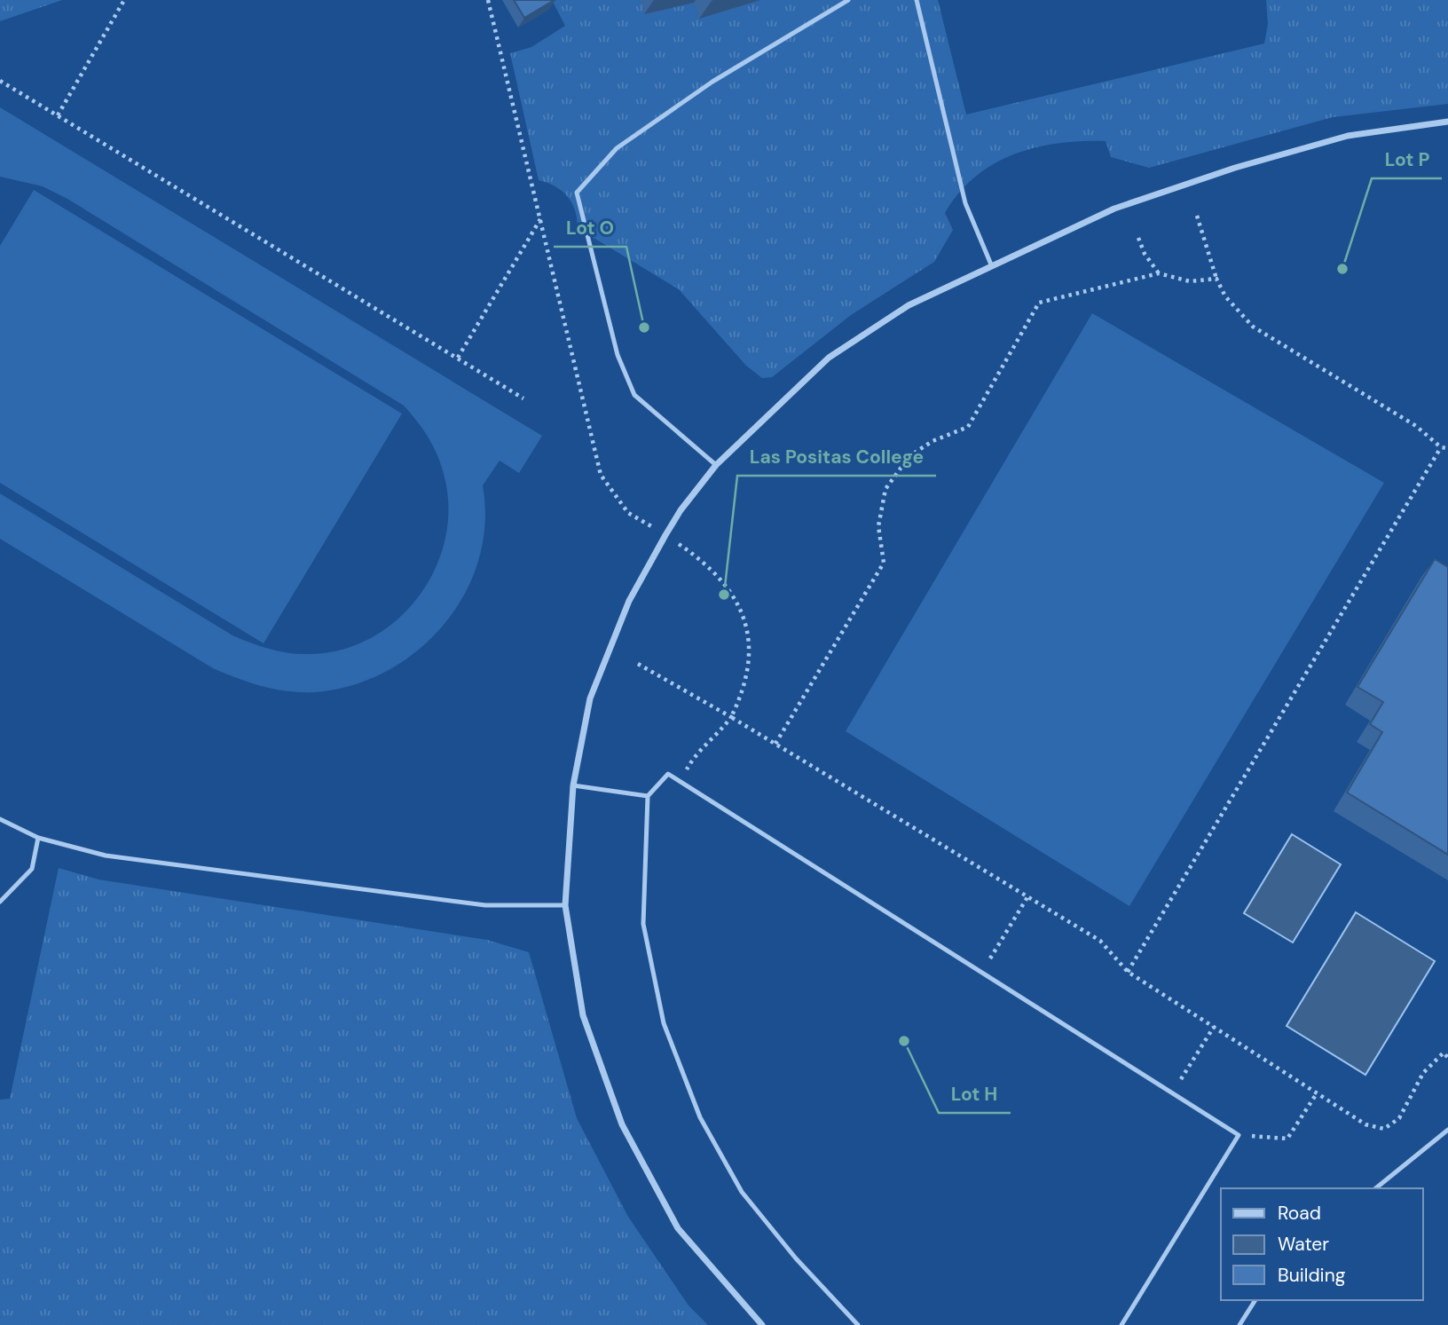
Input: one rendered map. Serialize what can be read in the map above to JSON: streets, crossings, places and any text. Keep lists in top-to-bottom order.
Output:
{
  "places": [
    "Lot P",
    "Lot O",
    "Las Positas College",
    "Lot H"
  ],
  "legend": ["Road", "Water", "Building"]
}
